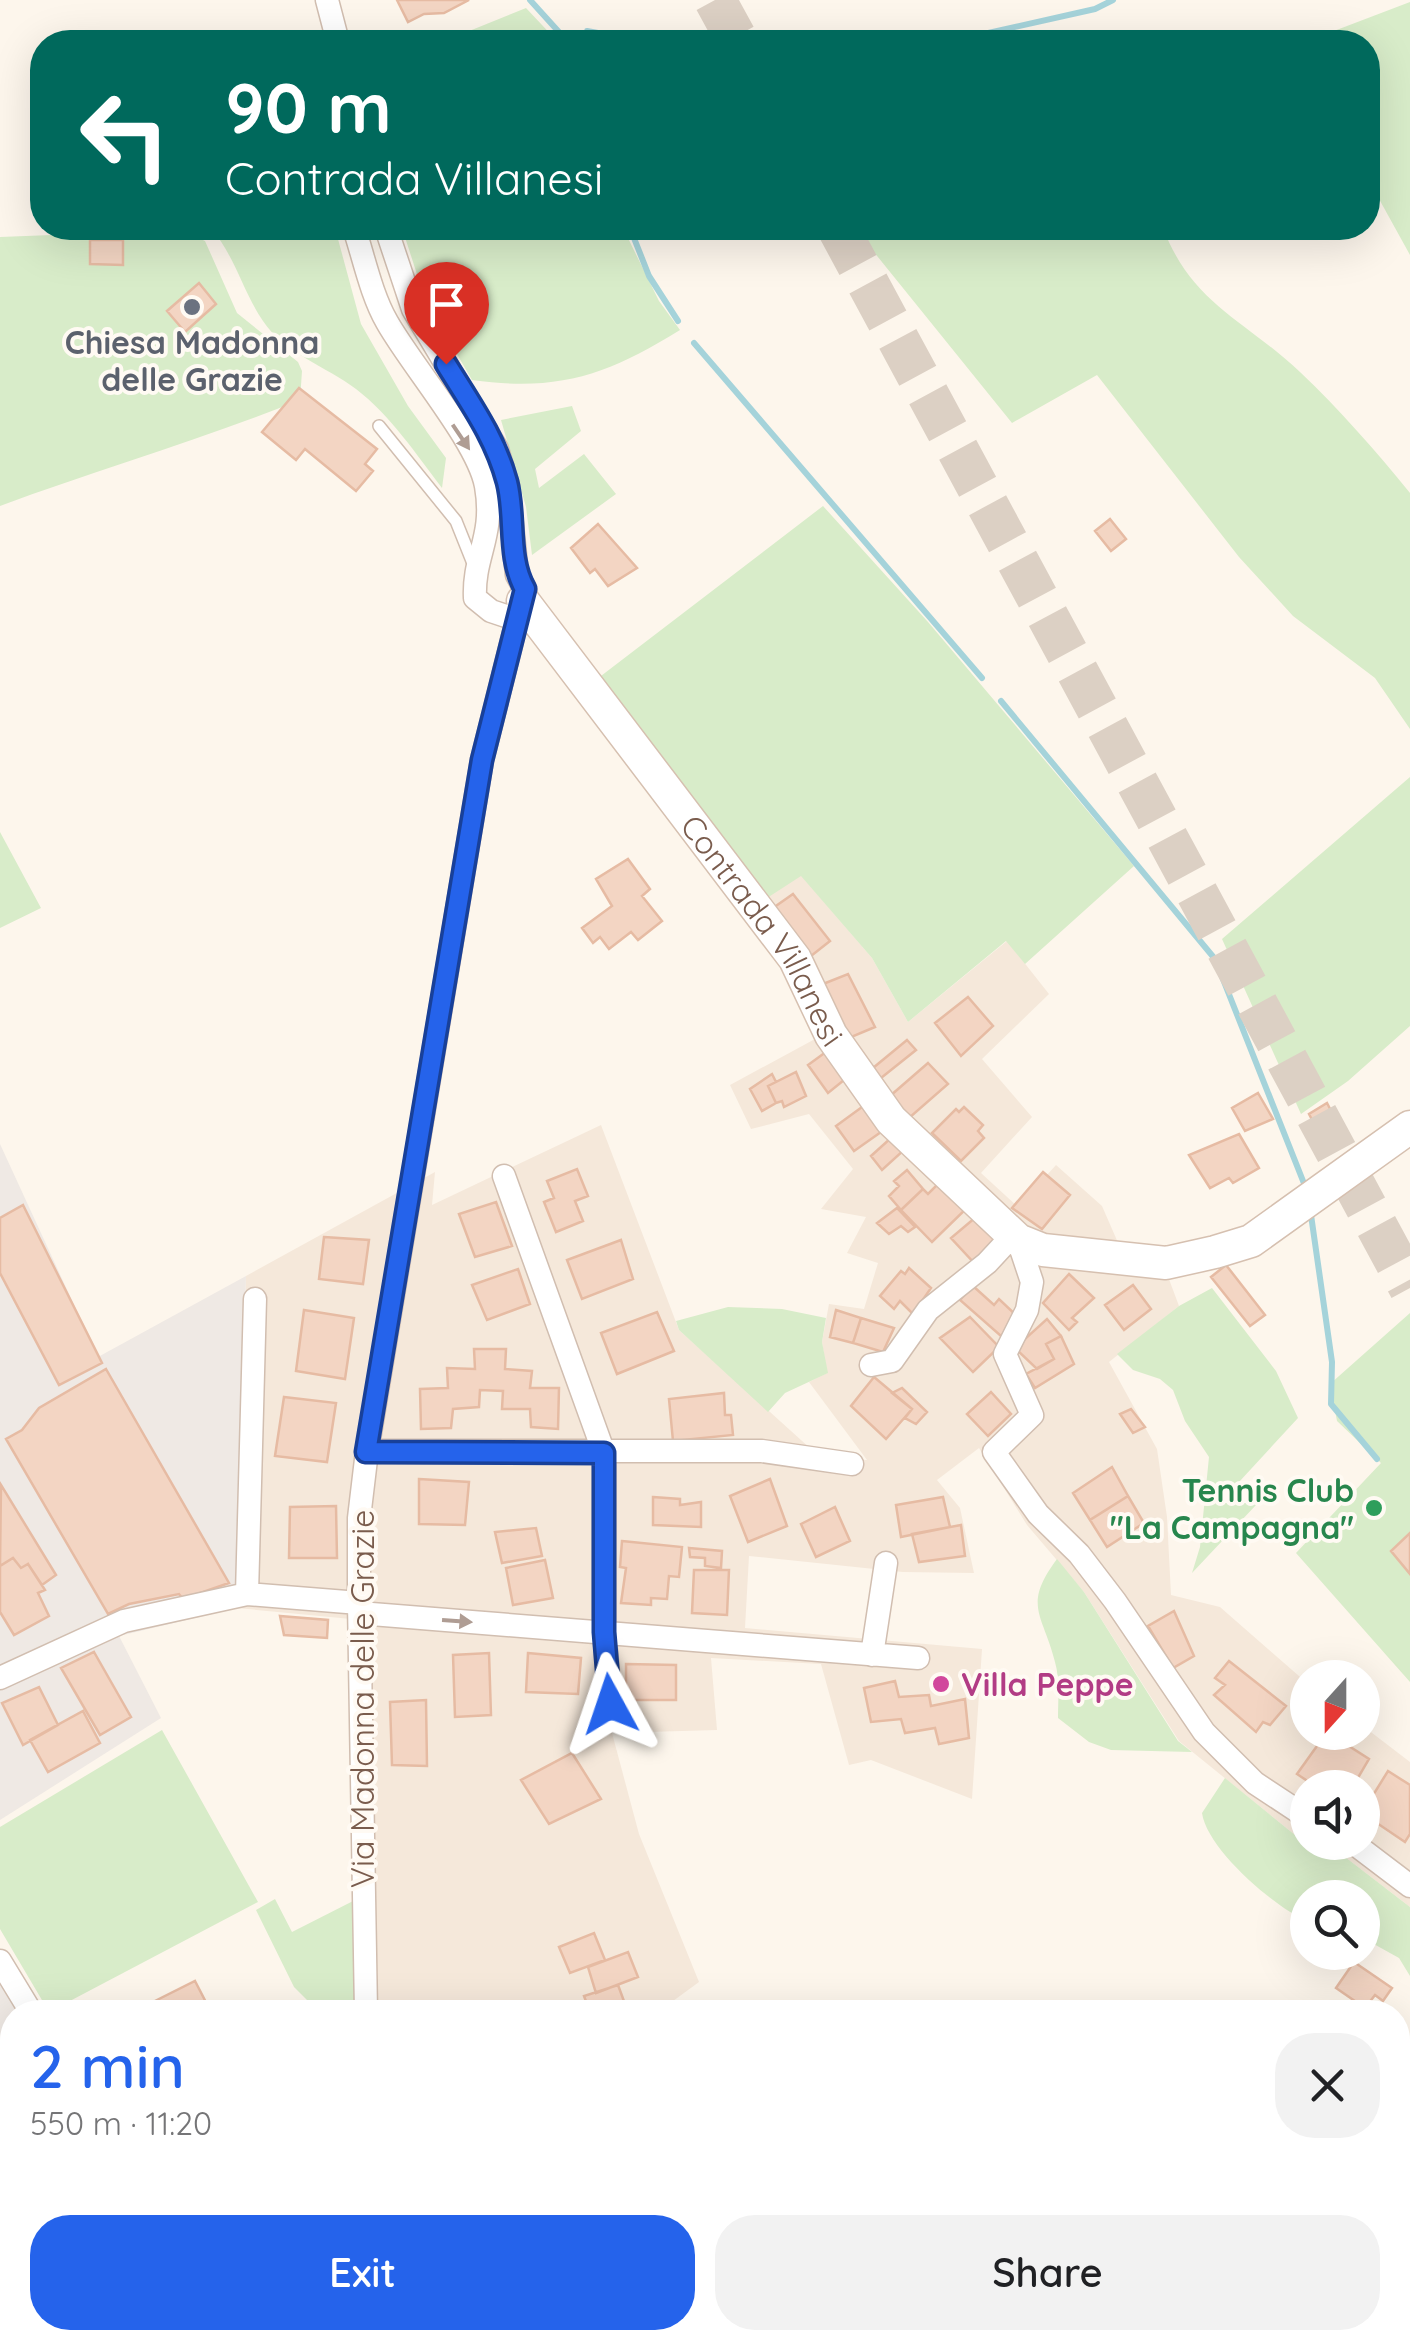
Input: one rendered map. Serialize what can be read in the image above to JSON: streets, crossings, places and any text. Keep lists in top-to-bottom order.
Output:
{
  "streets": {
    "street": ["Contrada Villanesi", "Via Madonna delle Grazie"]
  },
  "crossings": [
    ["Contrada Villanesi", "Via Madonna delle Grazie"]
  ],
  "places": ["Chiesa Madonna delle Grazie", "Tennis Club \"La Campagna\"", "Villa Peppe"],
  "north": "bottom",
  "page": {
    "turn": ["90 m", "Contrada Villanesi"],
    "heading": ["2 min", "550 m · 11:20"],
    "buttons": ["Exit", "Share"]
  }
}
